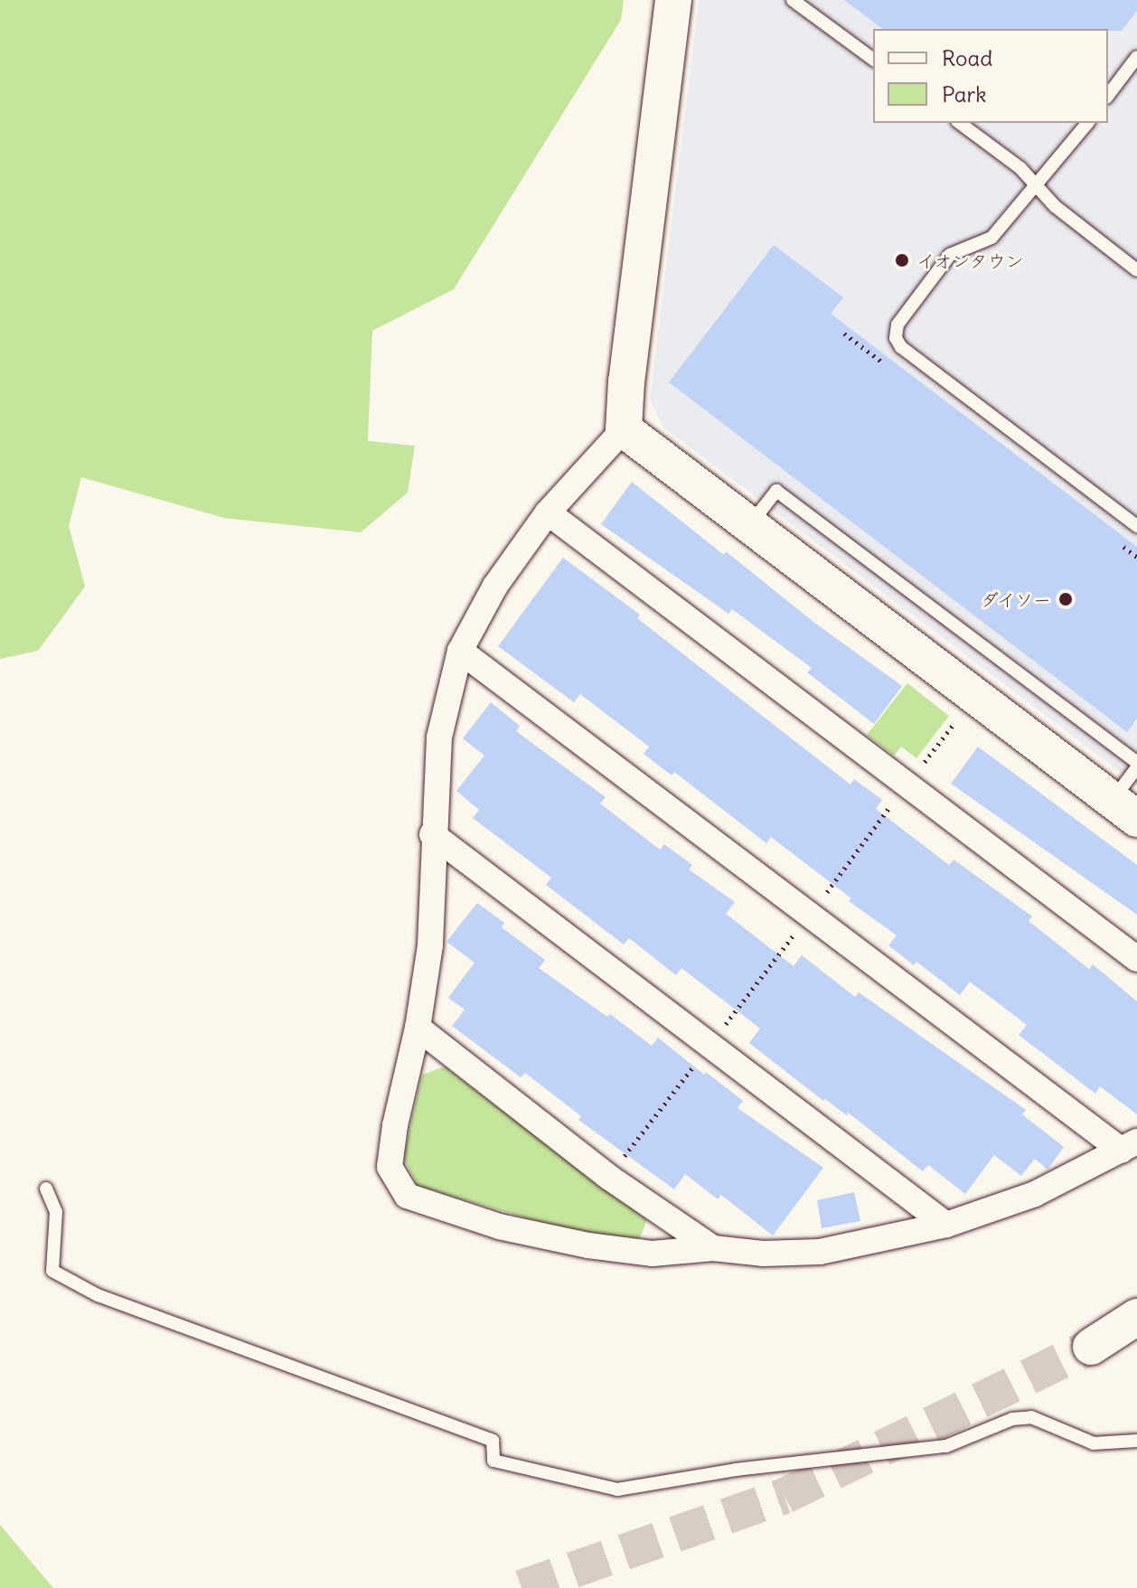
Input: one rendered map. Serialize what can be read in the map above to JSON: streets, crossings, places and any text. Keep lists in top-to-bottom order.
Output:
{
  "places": ["イオンタウン", "ダイソー"],
  "legend": ["Road", "Park"]
}
